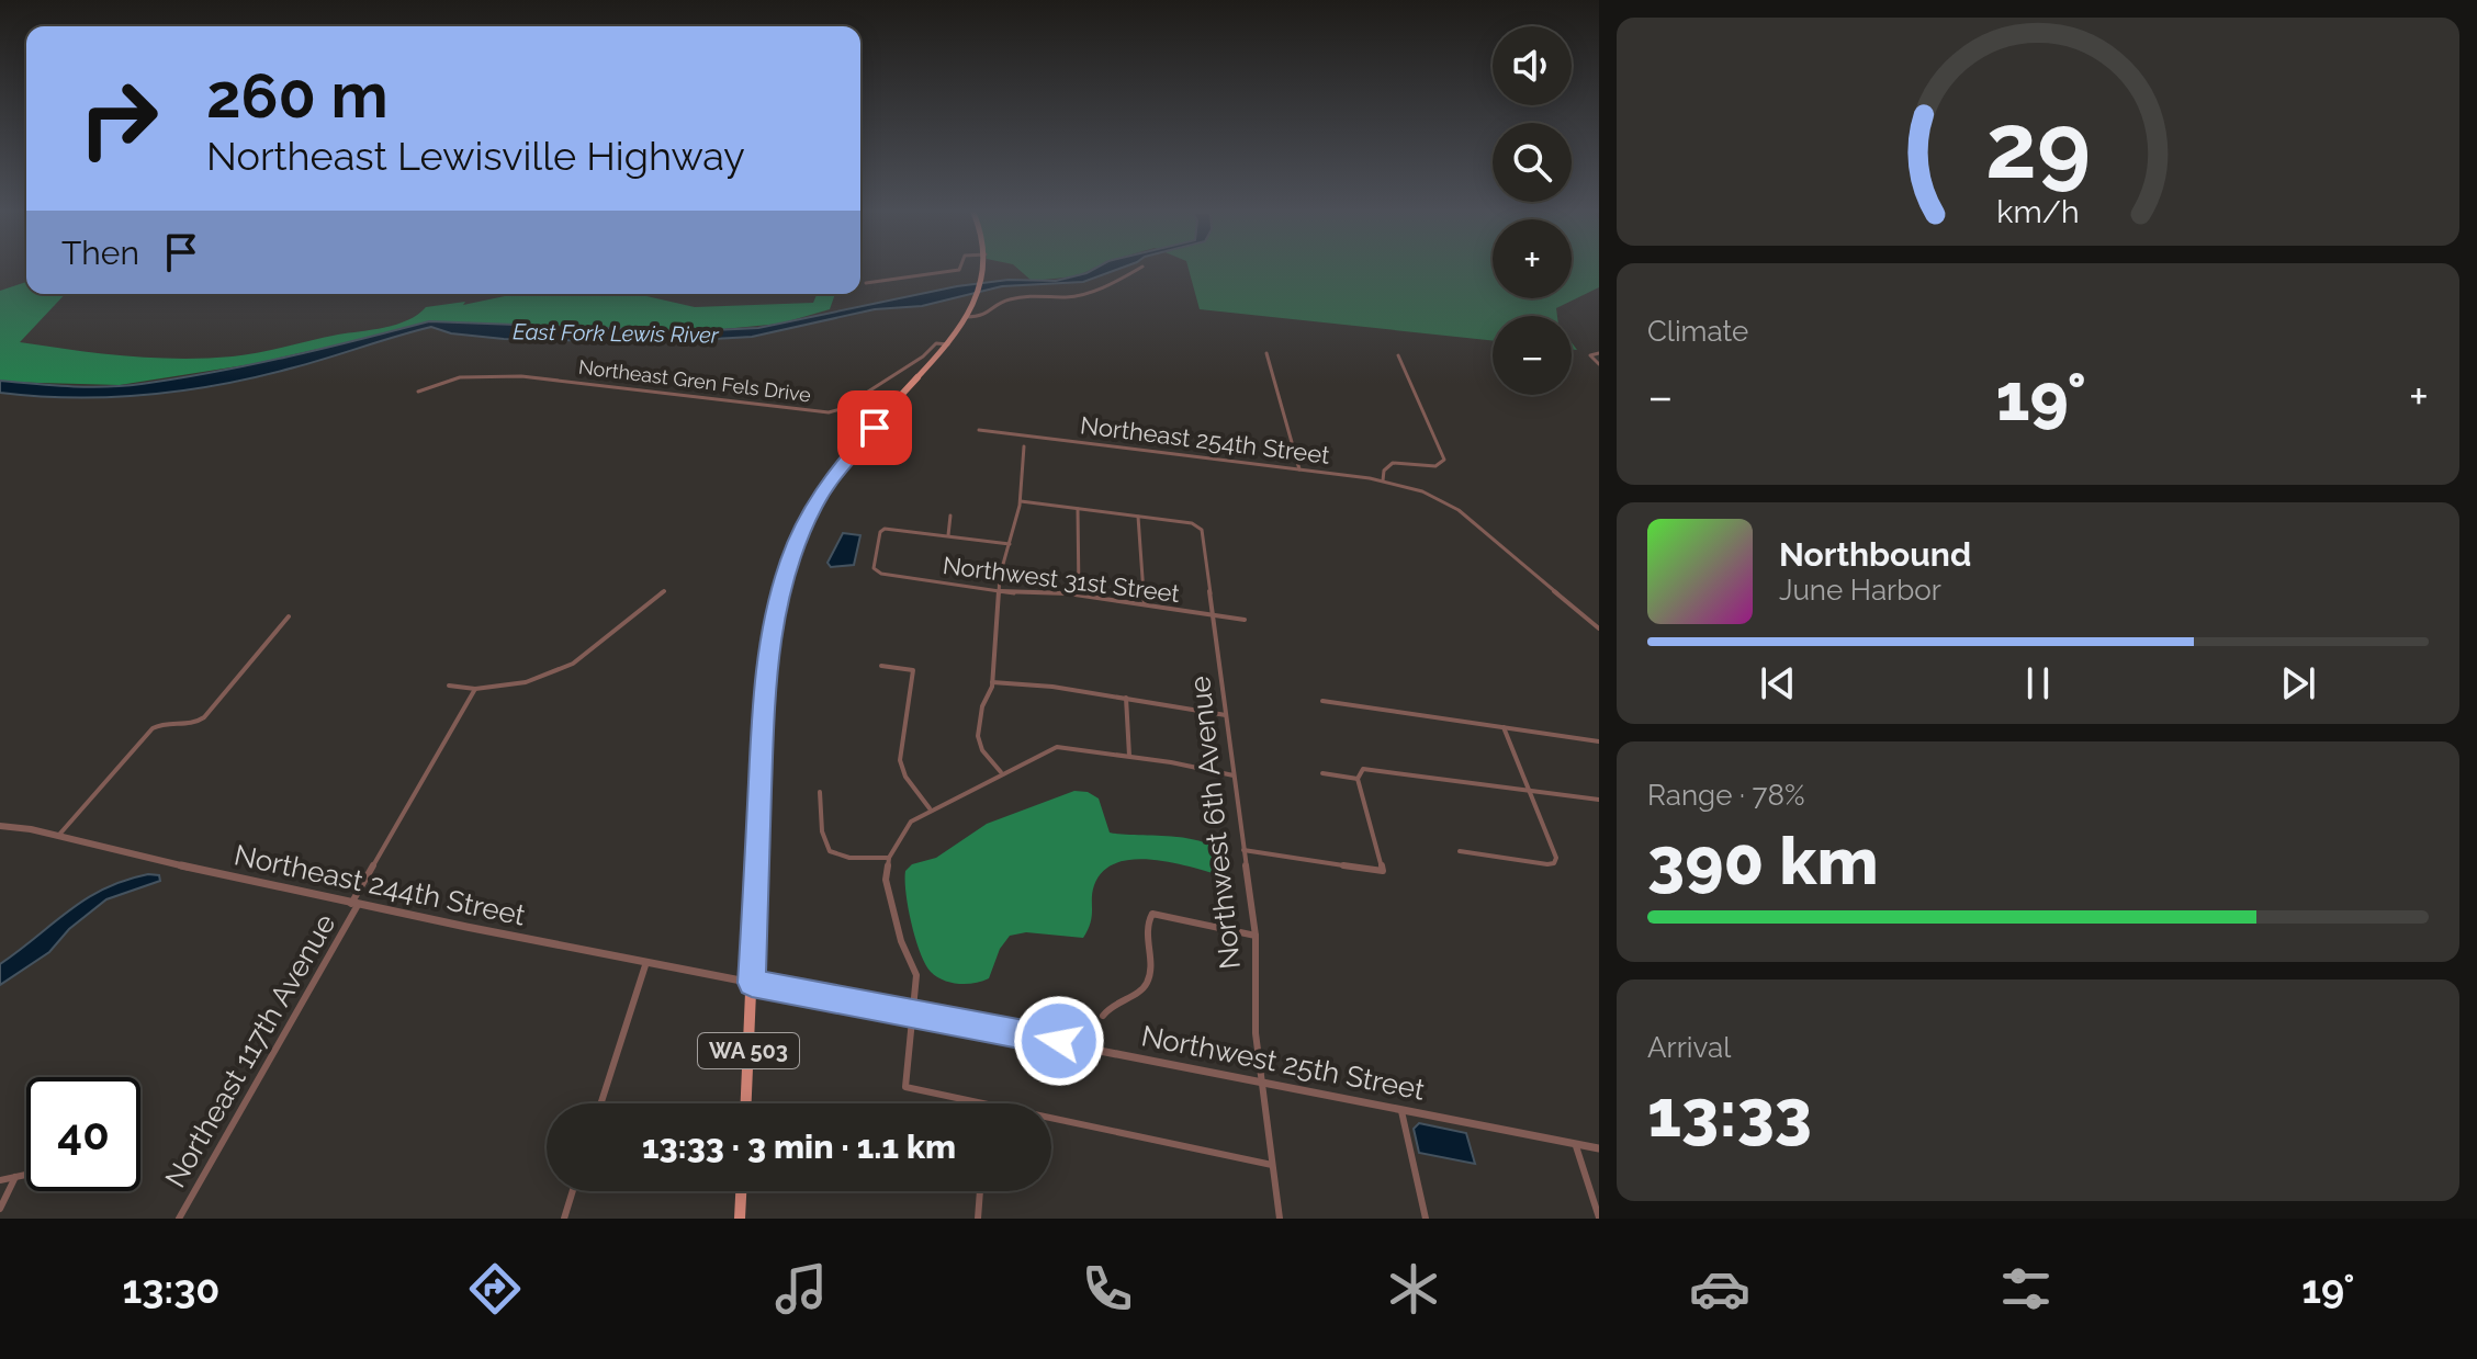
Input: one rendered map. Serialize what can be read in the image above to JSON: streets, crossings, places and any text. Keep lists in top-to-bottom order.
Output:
{
  "streets": {
    "main road": ["WA 503"],
    "street": [
      "Northeast Gren Fels Drive",
      "Northeast 254th Street",
      "Northwest 31st Street",
      "Northwest 6th Avenue",
      "Northeast 244th Street",
      "Northeast 117th Avenue",
      "Northwest 25th Street"
    ]
  },
  "crossings": [
    ["Northeast Gren Fels Drive", "WA 503"],
    ["Northwest 31st Street", "Northwest 6th Avenue"],
    ["Northwest 6th Avenue", "Northwest 25th Street"],
    ["Northeast 244th Street", "Northeast 117th Avenue"],
    ["Northeast 244th Street", "WA 503"],
    ["Northeast 244th Street", "Northwest 25th Street"],
    ["WA 503", "Northwest 25th Street"]
  ],
  "water": ["East Fork Lewis River"],
  "page": {
    "map_buttons": ["+", "−"],
    "turn": ["260 m", "Northeast Lewisville Highway"],
    "then": "Then",
    "tile": [
      "Climate",
      ["Range · 78%", "390 km"],
      ["Arrival", "13:33"]
    ],
    "heat": ["−", "19°", "+"],
    "song": ["Northbound", "June Harbor"],
    "limit": "40",
    "trip": "13:33 · 3 min · 1.1 km",
    "tabs": ["13:30", "19°"],
    "gauge": ["29", "km/h"]
  }
}
